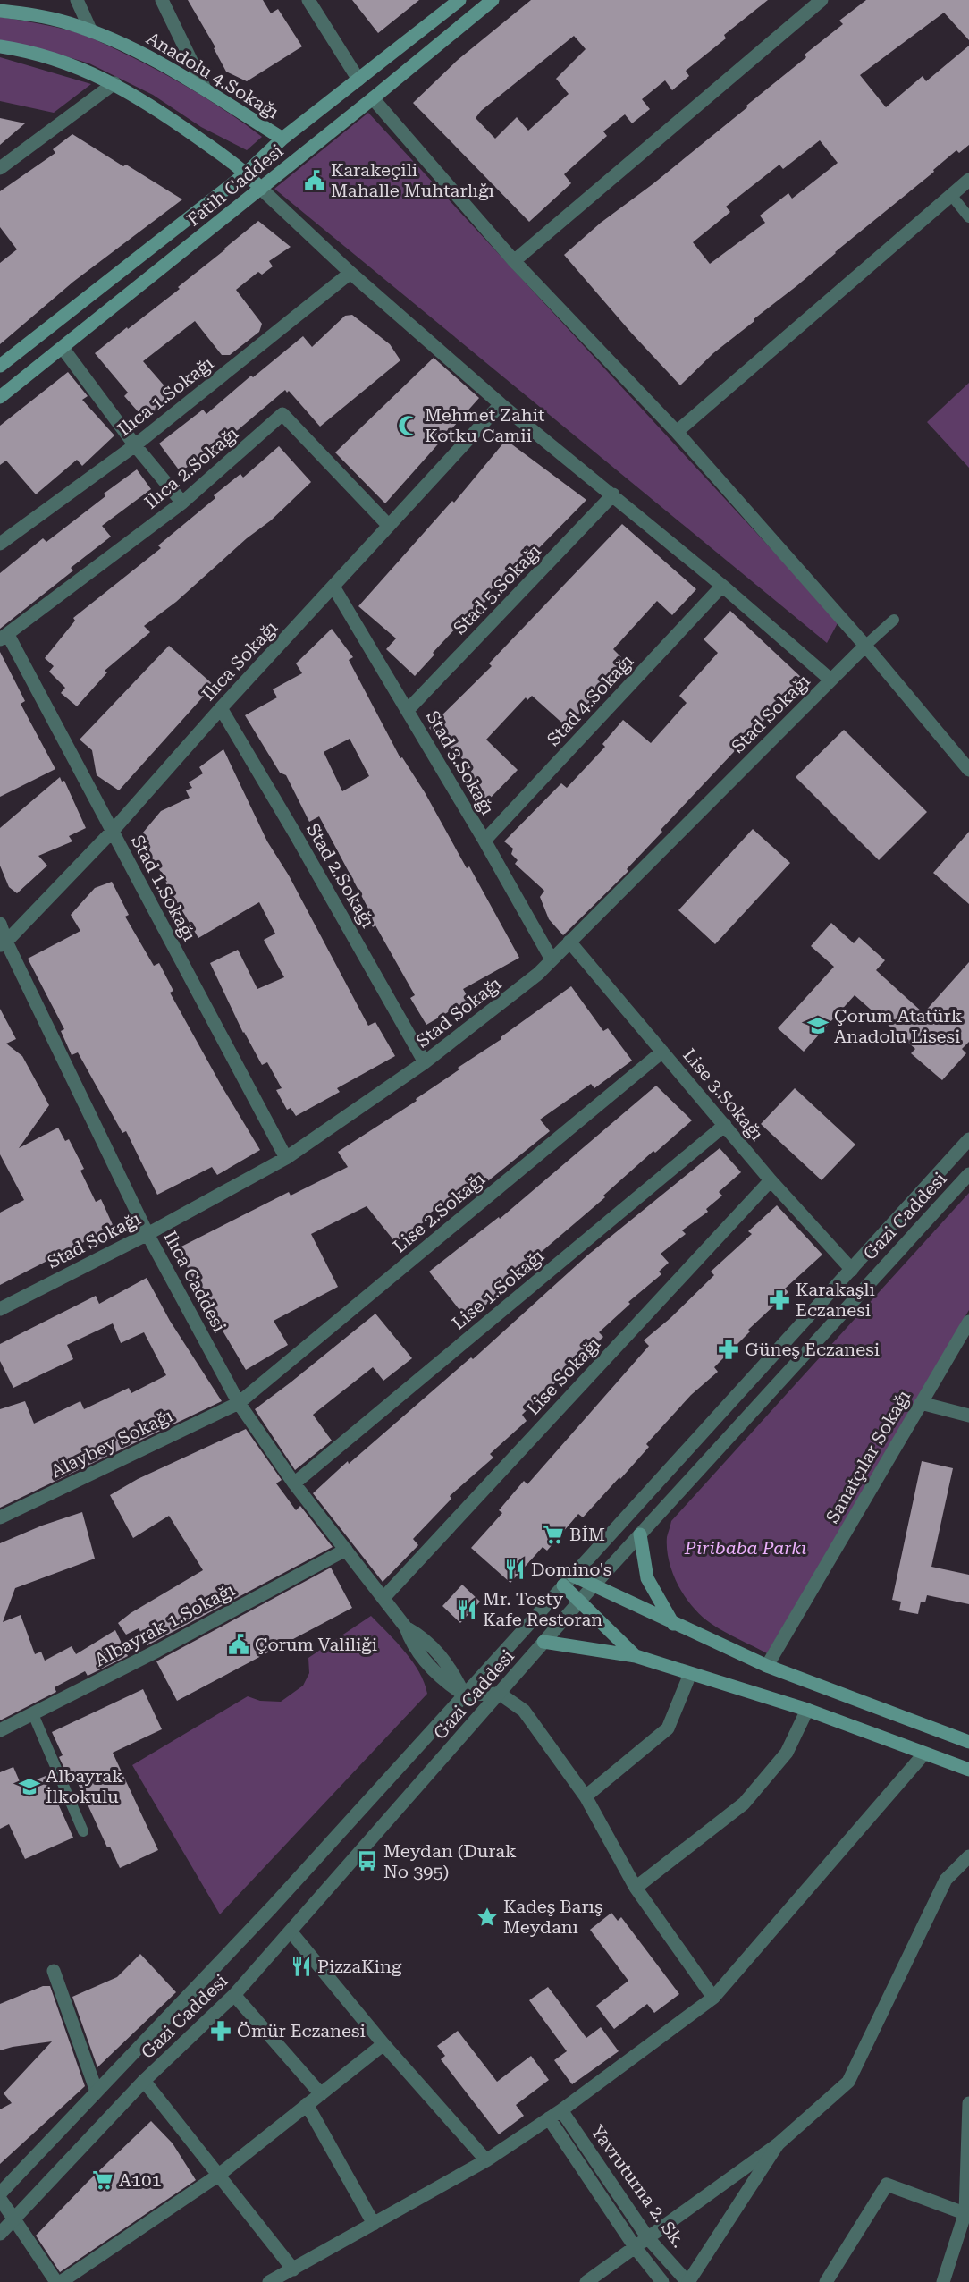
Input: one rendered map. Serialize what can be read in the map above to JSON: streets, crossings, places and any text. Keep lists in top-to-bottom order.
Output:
{
  "streets": {
    "main road": ["Anadolu 4.Sokağı", "Fatih Caddesi"],
    "street": [
      "Ilıca 1.Sokağı",
      "Ilıca 2.Sokağı",
      "Stad 5.Sokağı",
      "Ilıca Sokağı",
      "Stad 4.Sokağı",
      "Stad Sokağı",
      "Stad 3.Sokağı",
      "Stad 2.Sokağı",
      "Stad 1.Sokağı",
      "Lise 3.Sokağı",
      "Lise 2.Sokağı",
      "Gazi Caddesi",
      "Ilıca Caddesi",
      "Lise 1.Sokağı",
      "Lise Sokağı",
      "Alaybey Sokağı",
      "Sanatçılar Sokağı",
      "Albayrak 1.Sokağı",
      "Yavruturna 2. Sk."
    ]
  },
  "crossings": [
    ["Anadolu 4.Sokağı", "Fatih Caddesi"],
    ["Ilıca 2.Sokağı", "Ilıca Sokağı"],
    ["Ilıca 2.Sokağı", "Stad 1.Sokağı"],
    ["Stad 5.Sokağı", "Stad 3.Sokağı"],
    ["Ilıca Sokağı", "Stad 3.Sokağı"],
    ["Ilıca Sokağı", "Stad 2.Sokağı"],
    ["Ilıca Sokağı", "Stad 1.Sokağı"],
    ["Ilıca Sokağı", "Ilıca Caddesi"],
    ["Stad 4.Sokağı", "Stad 3.Sokağı"],
    ["Stad Sokağı", "Stad 3.Sokağı"],
    ["Stad Sokağı", "Stad 2.Sokağı"],
    ["Stad Sokağı", "Stad 1.Sokağı"],
    ["Stad Sokağı", "Lise 3.Sokağı"],
    ["Stad Sokağı", "Ilıca Caddesi"],
    ["Lise 3.Sokağı", "Lise 2.Sokağı"],
    ["Lise 3.Sokağı", "Gazi Caddesi"],
    ["Lise 3.Sokağı", "Lise 1.Sokağı"],
    ["Lise 3.Sokağı", "Lise Sokağı"],
    ["Lise 2.Sokağı", "Ilıca Caddesi"],
    ["Lise 2.Sokağı", "Alaybey Sokağı"],
    ["Gazi Caddesi", "Ilıca Caddesi"],
    ["Ilıca Caddesi", "Lise 1.Sokağı"],
    ["Ilıca Caddesi", "Lise Sokağı"],
    ["Ilıca Caddesi", "Alaybey Sokağı"],
    ["Ilıca Caddesi", "Albayrak 1.Sokağı"]
  ],
  "parks": ["Piribaba Parkı"],
  "places": {
    "public building": ["Karakeçili Mahalle Muhtarlığı", "Çorum Valiliği"],
    "mosque": ["Mehmet Zahit Kotku Camii"],
    "school or university": ["Çorum Atatürk Anadolu Lisesi", "Albayrak İlkokulu"],
    "pharmacy": ["Karakaşlı Eczanesi", "Güneş Eczanesi", "Ömür Eczanesi"],
    "supermarket": ["BİM", "A101"],
    "restaurant": ["Domino's", "Mr. Tosty Kafe Restoran", "PizzaKing"],
    "bus stop": ["Meydan (Durak No 395)"],
    "place": ["Kadeş Barış Meydanı"]
  }
}
